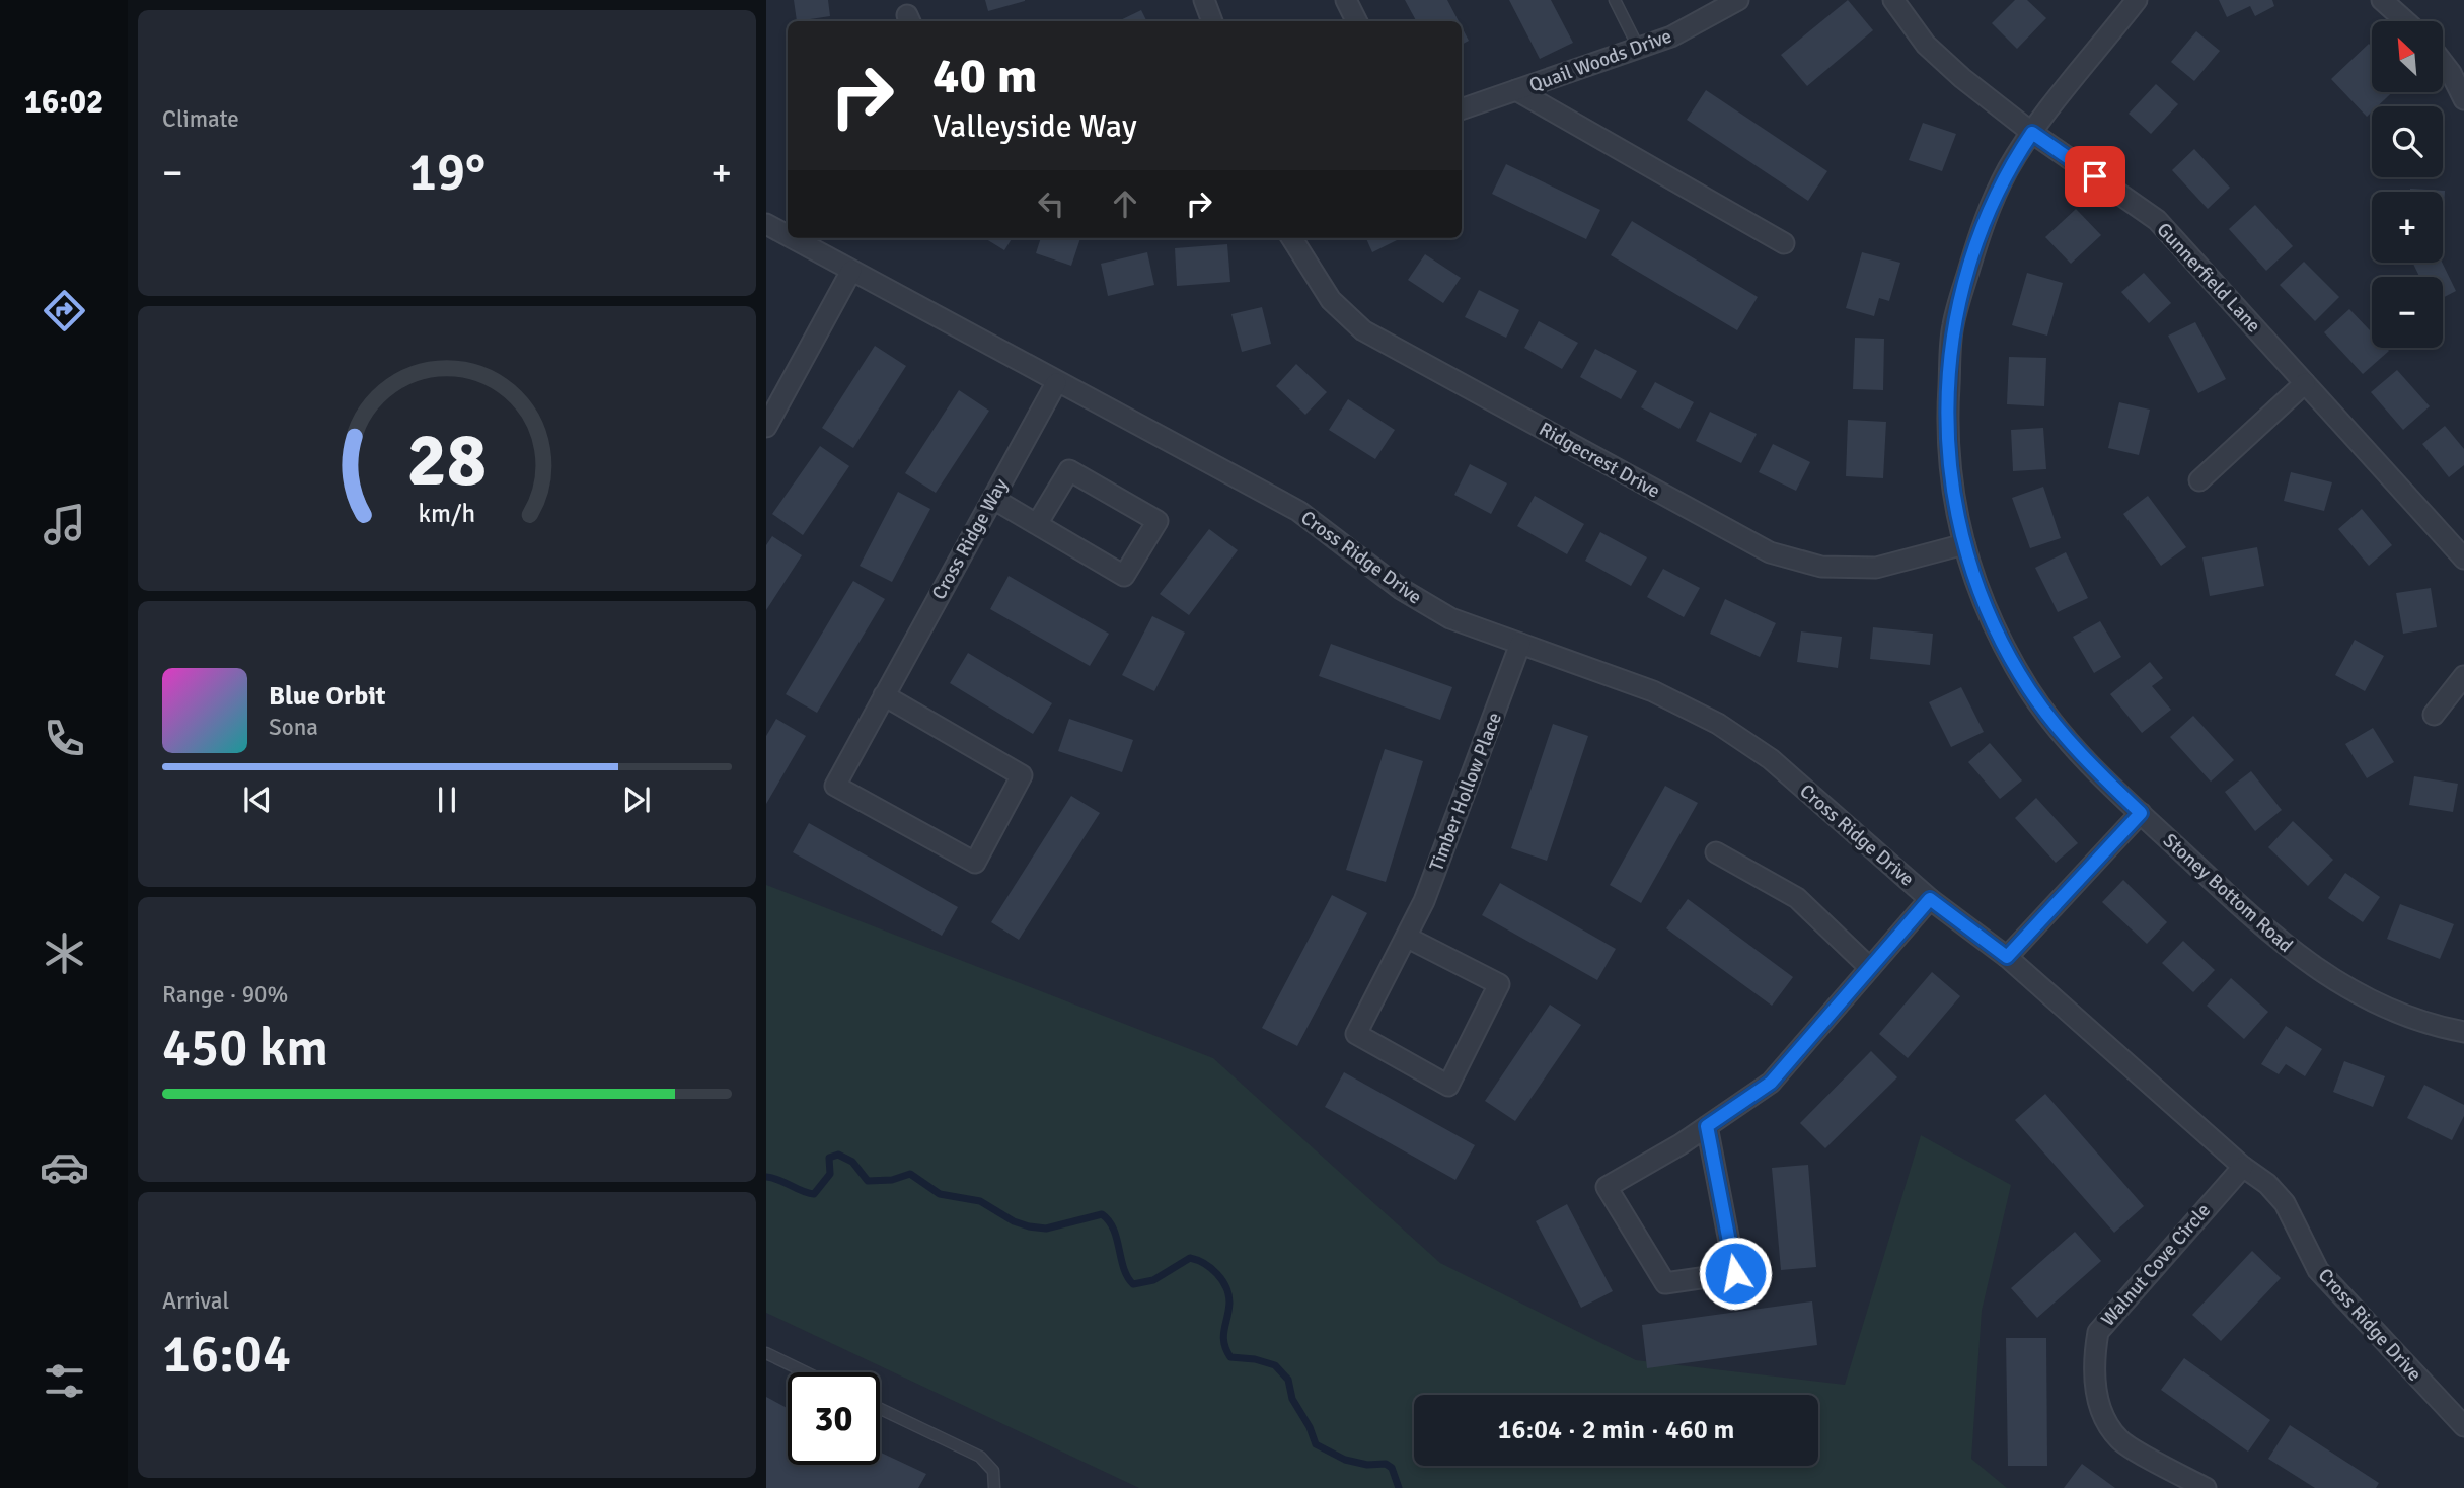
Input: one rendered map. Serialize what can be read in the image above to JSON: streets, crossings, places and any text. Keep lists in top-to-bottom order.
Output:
{
  "streets": {
    "street": [
      "Quail Woods Drive",
      "Gunnerfield Lane",
      "Ridgecrest Drive",
      "Cross Ridge Way",
      "Cross Ridge Drive",
      "Timber Hollow Place",
      "Stoney Bottom Road",
      "Walnut Cove Circle"
    ]
  },
  "crossings": [
    ["Gunnerfield Lane", "Stoney Bottom Road"],
    ["Ridgecrest Drive", "Stoney Bottom Road"],
    ["Cross Ridge Way", "Cross Ridge Drive"],
    ["Cross Ridge Drive", "Timber Hollow Place"],
    ["Cross Ridge Drive", "Walnut Cove Circle"]
  ],
  "north": "top left",
  "page": {
    "tabs": "16:02",
    "tile": [
      "Climate",
      ["Range · 90%", "450 km"],
      ["Arrival", "16:04"]
    ],
    "map_buttons": ["+", "−"],
    "turn": ["40 m", "Valleyside Way"],
    "heat": ["−", "19°", "+"],
    "song": ["Blue Orbit", "Sona"],
    "limit": "30",
    "trip": "16:04 · 2 min · 460 m",
    "gauge": ["28", "km/h"]
  }
}
